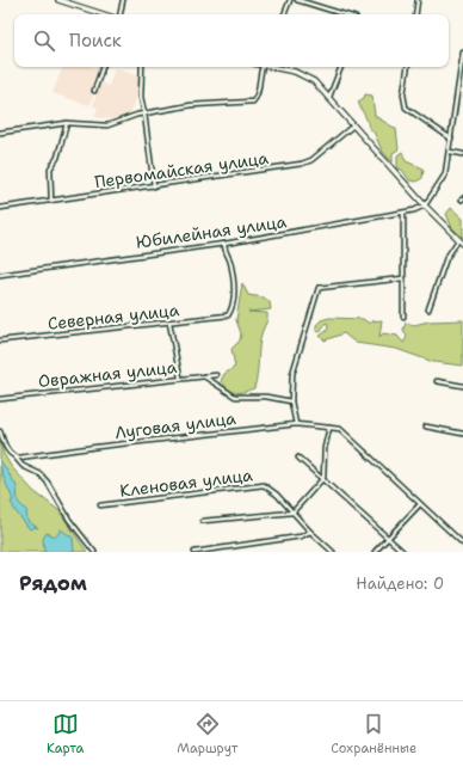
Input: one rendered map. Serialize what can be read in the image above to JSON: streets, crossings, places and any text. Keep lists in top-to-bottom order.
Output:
{
  "streets": {
    "street": [
      "Первомайская улица",
      "Юбилейная улица",
      "Северная улица",
      "Овражная улица",
      "Луговая улица",
      "Кленовая улица"
    ]
  },
  "crossings": [
    ["Юбилейная улица", "Северная улица"]
  ],
  "page": {
    "search": "Поиск",
    "heading": ["Рядом", "Найдено: 0"],
    "nav": ["Карта", "Маршрут", "Сохранённые"]
  }
}
